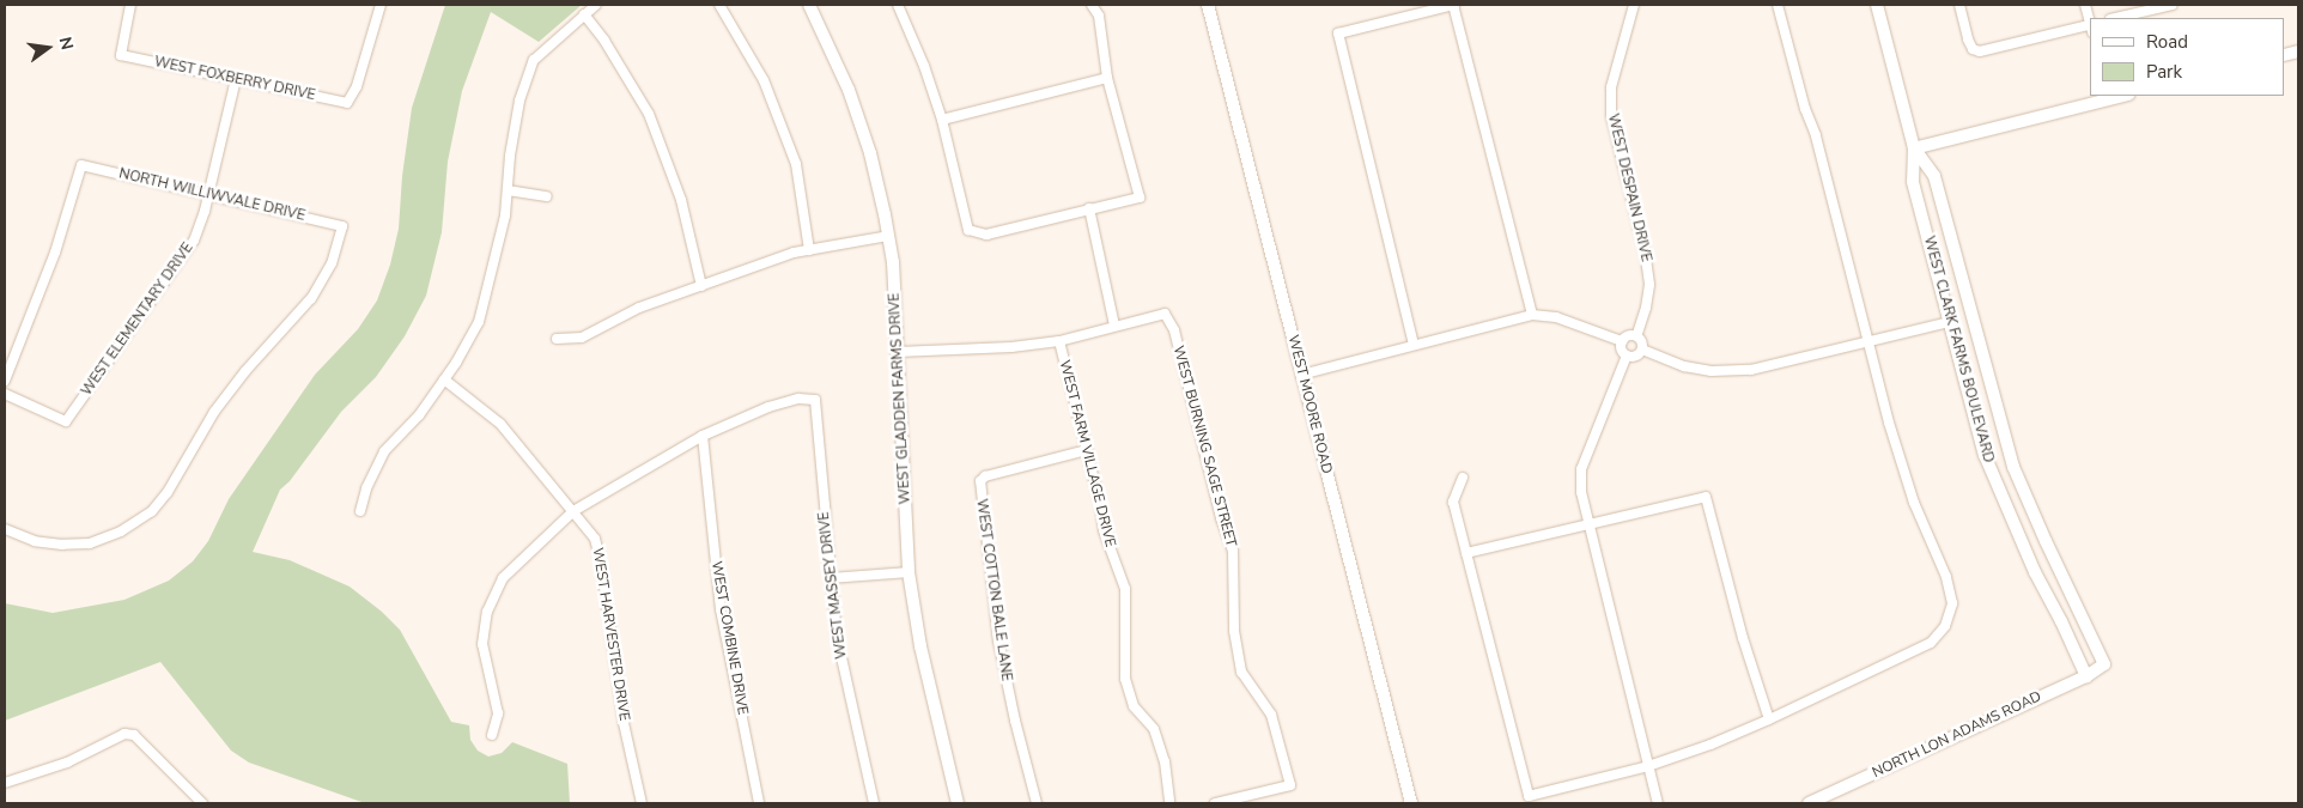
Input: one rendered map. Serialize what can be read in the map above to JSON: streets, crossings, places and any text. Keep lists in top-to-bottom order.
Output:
{
  "streets": {
    "street": [
      "WEST FOXBERRY DRIVE",
      "WEST DESPAIN DRIVE",
      "NORTH WILLIWVALE DRIVE",
      "WEST ELEMENTARY DRIVE",
      "WEST CLARK FARMS BOULEVARD",
      "WEST GLADDEN FARMS DRIVE",
      "WEST MOORE ROAD",
      "WEST BURNING SAGE STREET",
      "WEST FARM VILLAGE DRIVE",
      "WEST MASSEY DRIVE",
      "WEST COTTON BALE LANE",
      "WEST HARVESTER DRIVE",
      "WEST COMBINE DRIVE",
      "NORTH LON ADAMS ROAD"
    ]
  },
  "crossings": [
    ["WEST FOXBERRY DRIVE", "WEST ELEMENTARY DRIVE"],
    ["NORTH WILLIWVALE DRIVE", "WEST ELEMENTARY DRIVE"],
    ["WEST CLARK FARMS BOULEVARD", "NORTH LON ADAMS ROAD"],
    ["WEST FARM VILLAGE DRIVE", "WEST COTTON BALE LANE"],
    ["WEST MASSEY DRIVE", "WEST COMBINE DRIVE"]
  ],
  "legend": ["Road", "Park"],
  "north": "right"
}
